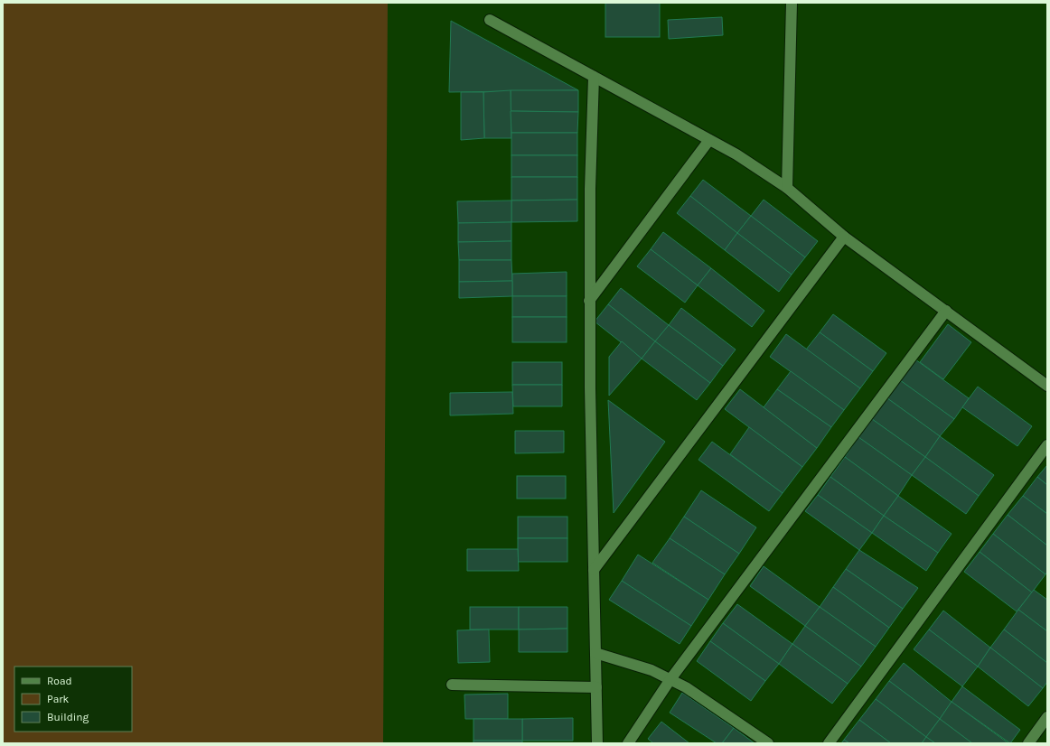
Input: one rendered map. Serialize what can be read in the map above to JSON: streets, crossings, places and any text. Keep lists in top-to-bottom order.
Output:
{
  "legend": ["Road", "Park", "Building"]
}
